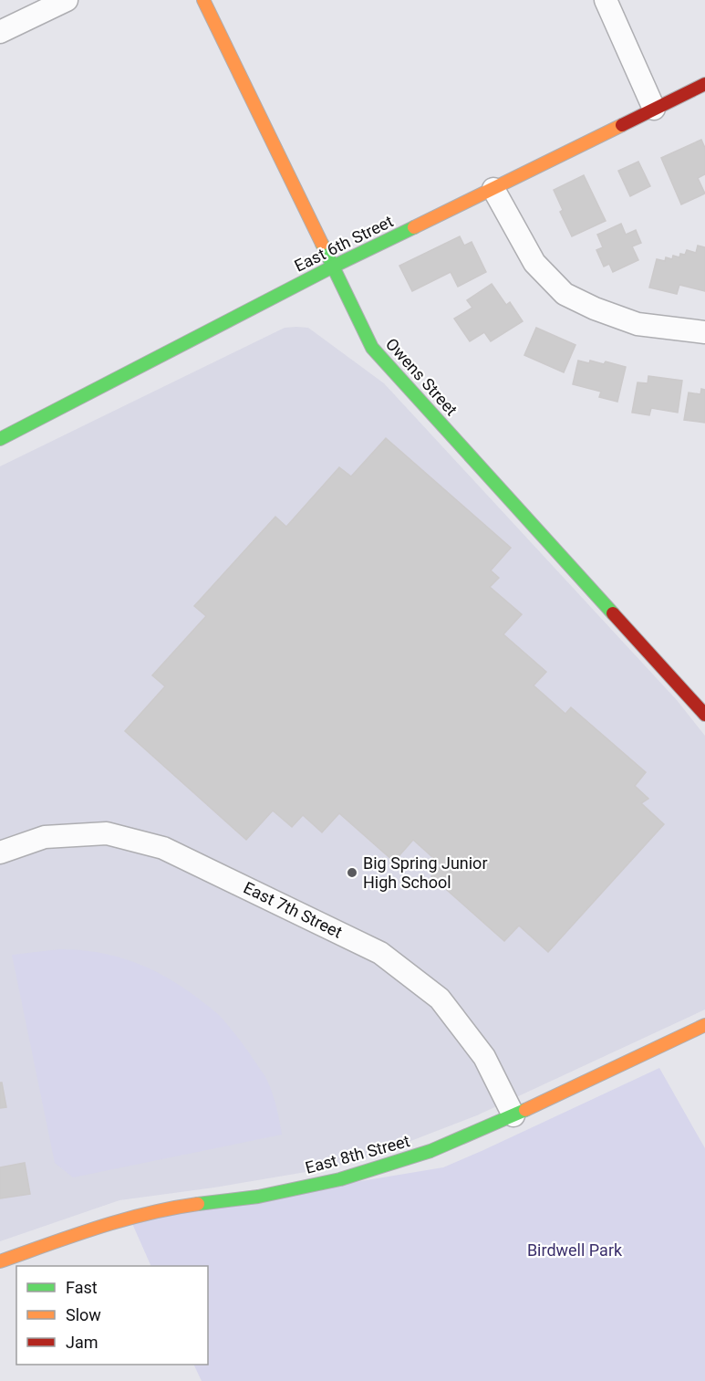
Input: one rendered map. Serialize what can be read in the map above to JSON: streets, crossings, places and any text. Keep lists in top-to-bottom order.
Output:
{
  "streets": {
    "street": [
      "East 6th Street",
      "Owens Street",
      "East 7th Street",
      "East 8th Street"
    ]
  },
  "crossings": [
    ["East 6th Street", "Owens Street"],
    ["East 7th Street", "East 8th Street"]
  ],
  "parks": ["Birdwell Park"],
  "places": ["Big Spring Junior High School"],
  "legend": ["Fast", "Slow", "Jam"]
}
